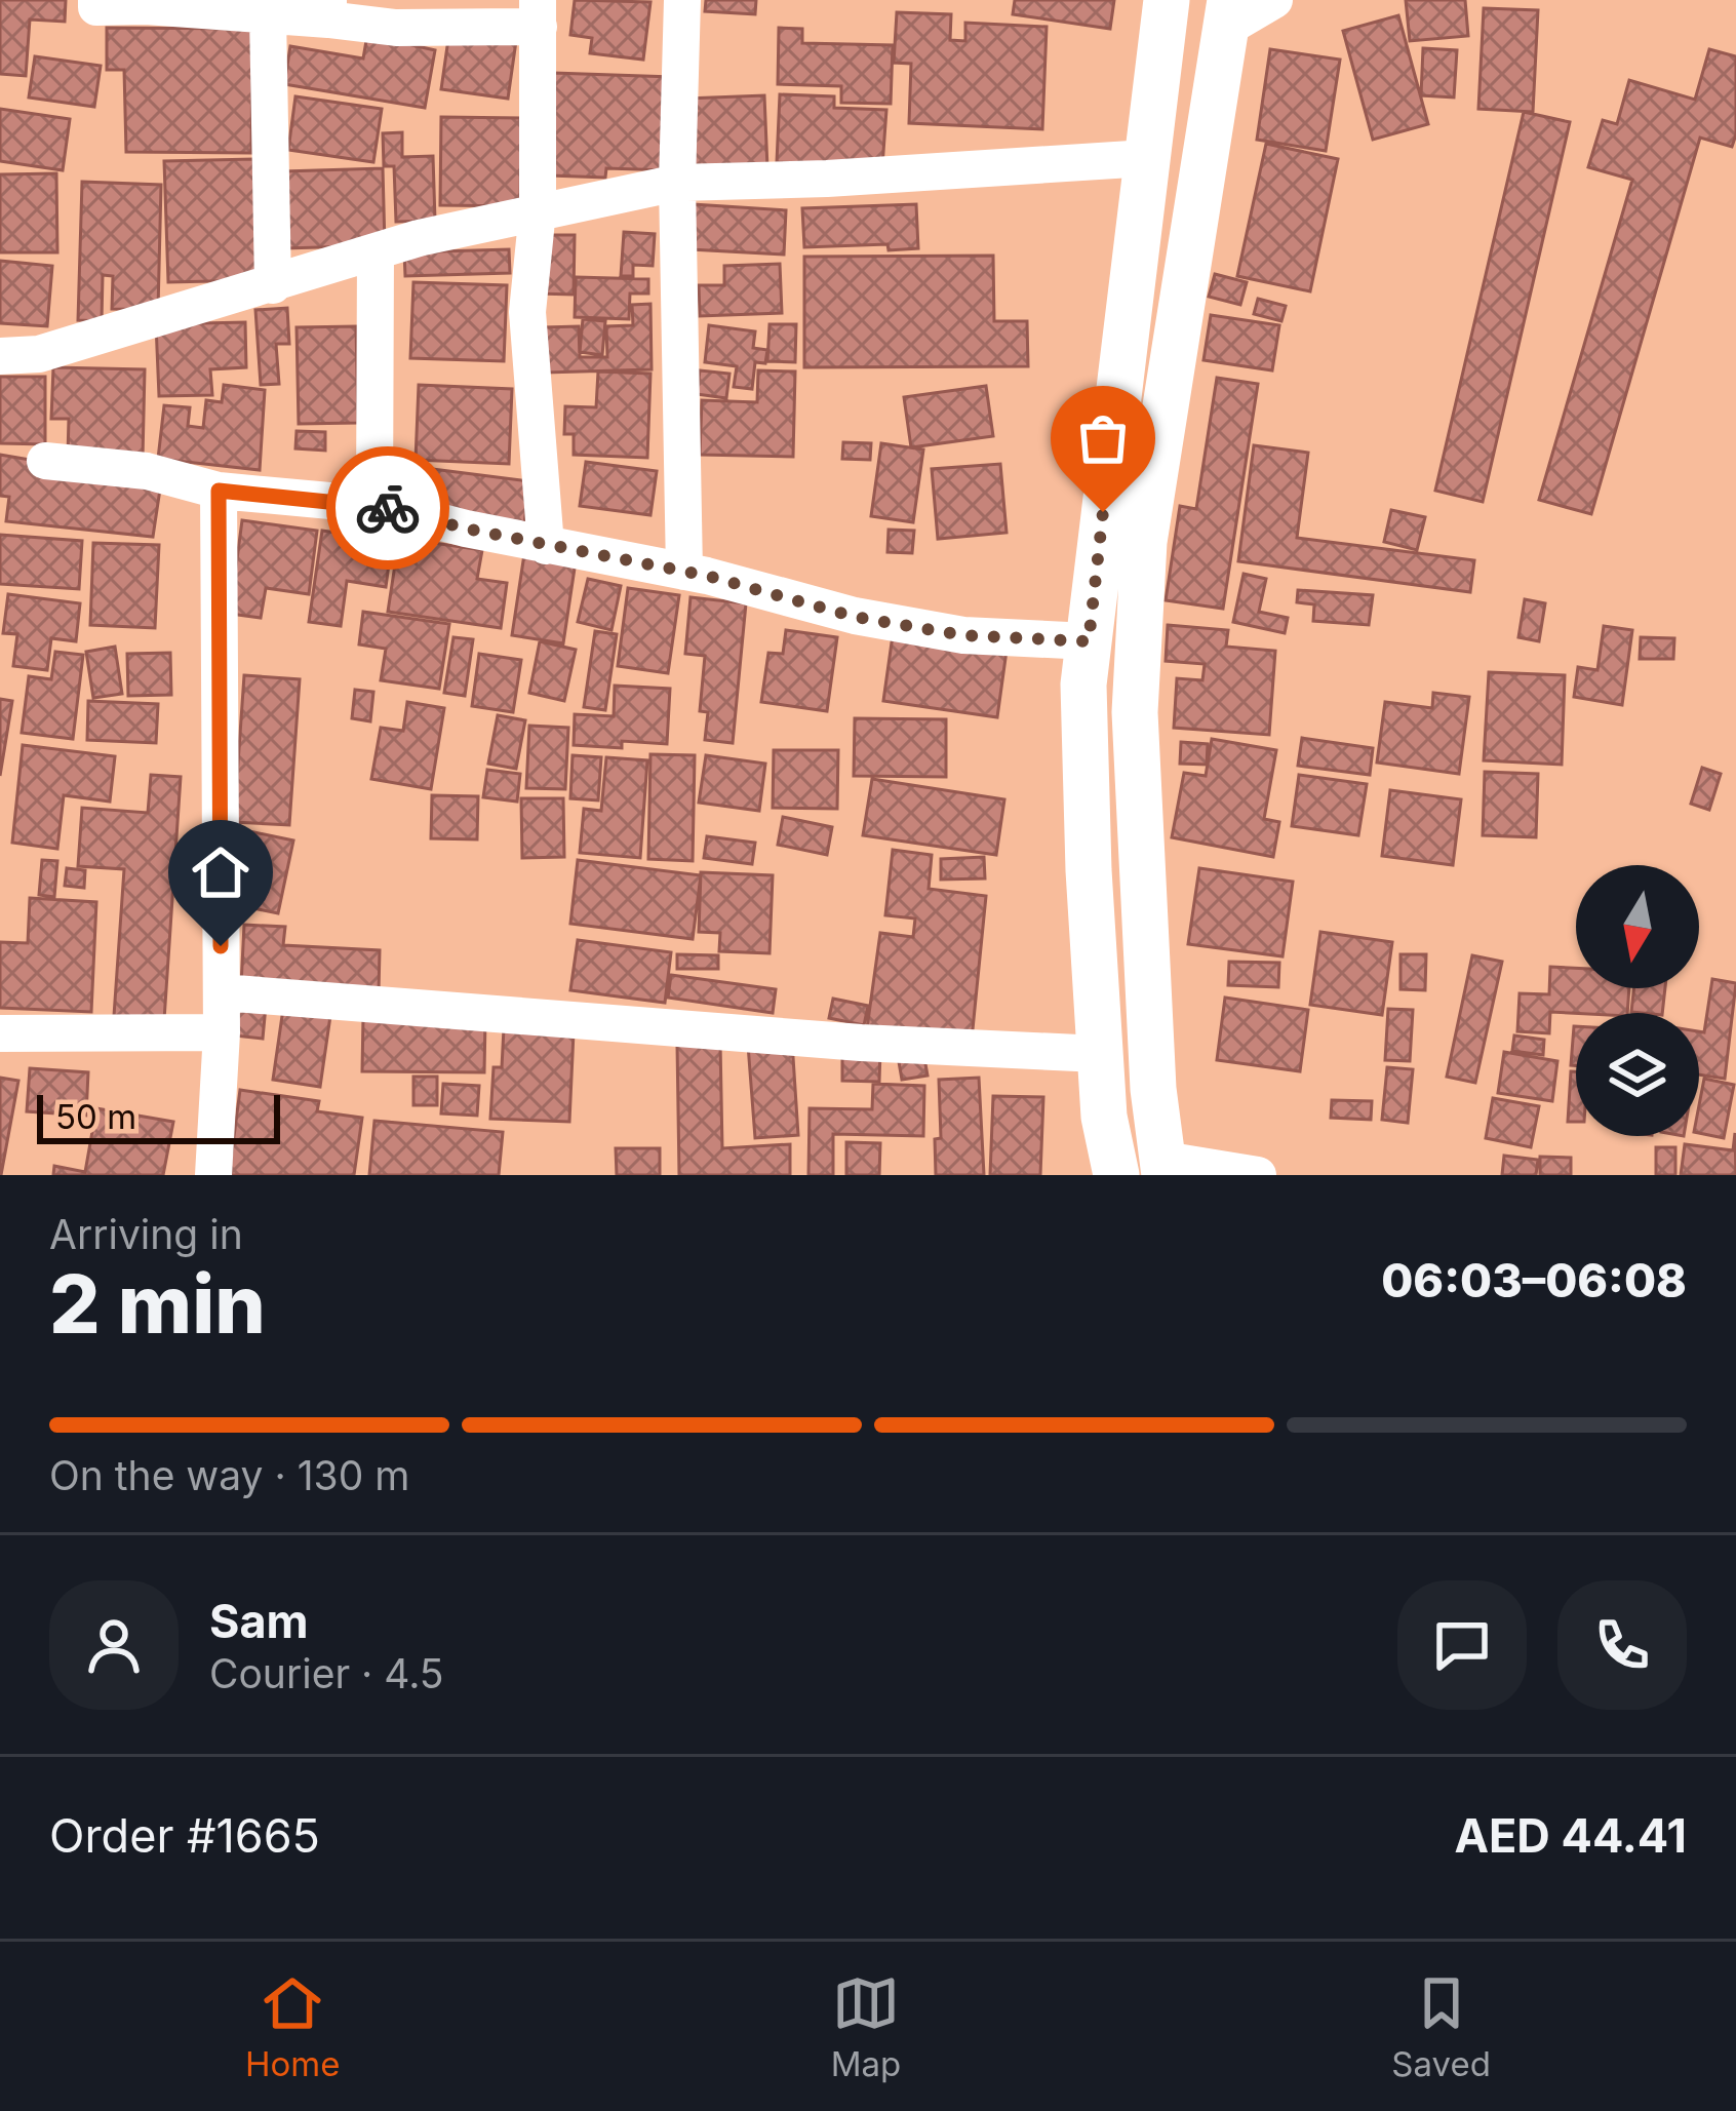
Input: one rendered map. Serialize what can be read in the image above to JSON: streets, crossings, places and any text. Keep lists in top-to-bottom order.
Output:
{
  "scale_bar": "50 m",
  "north": "bottom",
  "page": {
    "scale": "50 m",
    "heading": ["2 min", "Arriving in", "06:03–06:08"],
    "panel": [
      "Sam",
      "Courier · 4.5",
      "Order #1665",
      "AED 44.41"
    ],
    "bar": "On the way · 130 m",
    "tabs": ["Home", "Map", "Saved"]
  }
}
